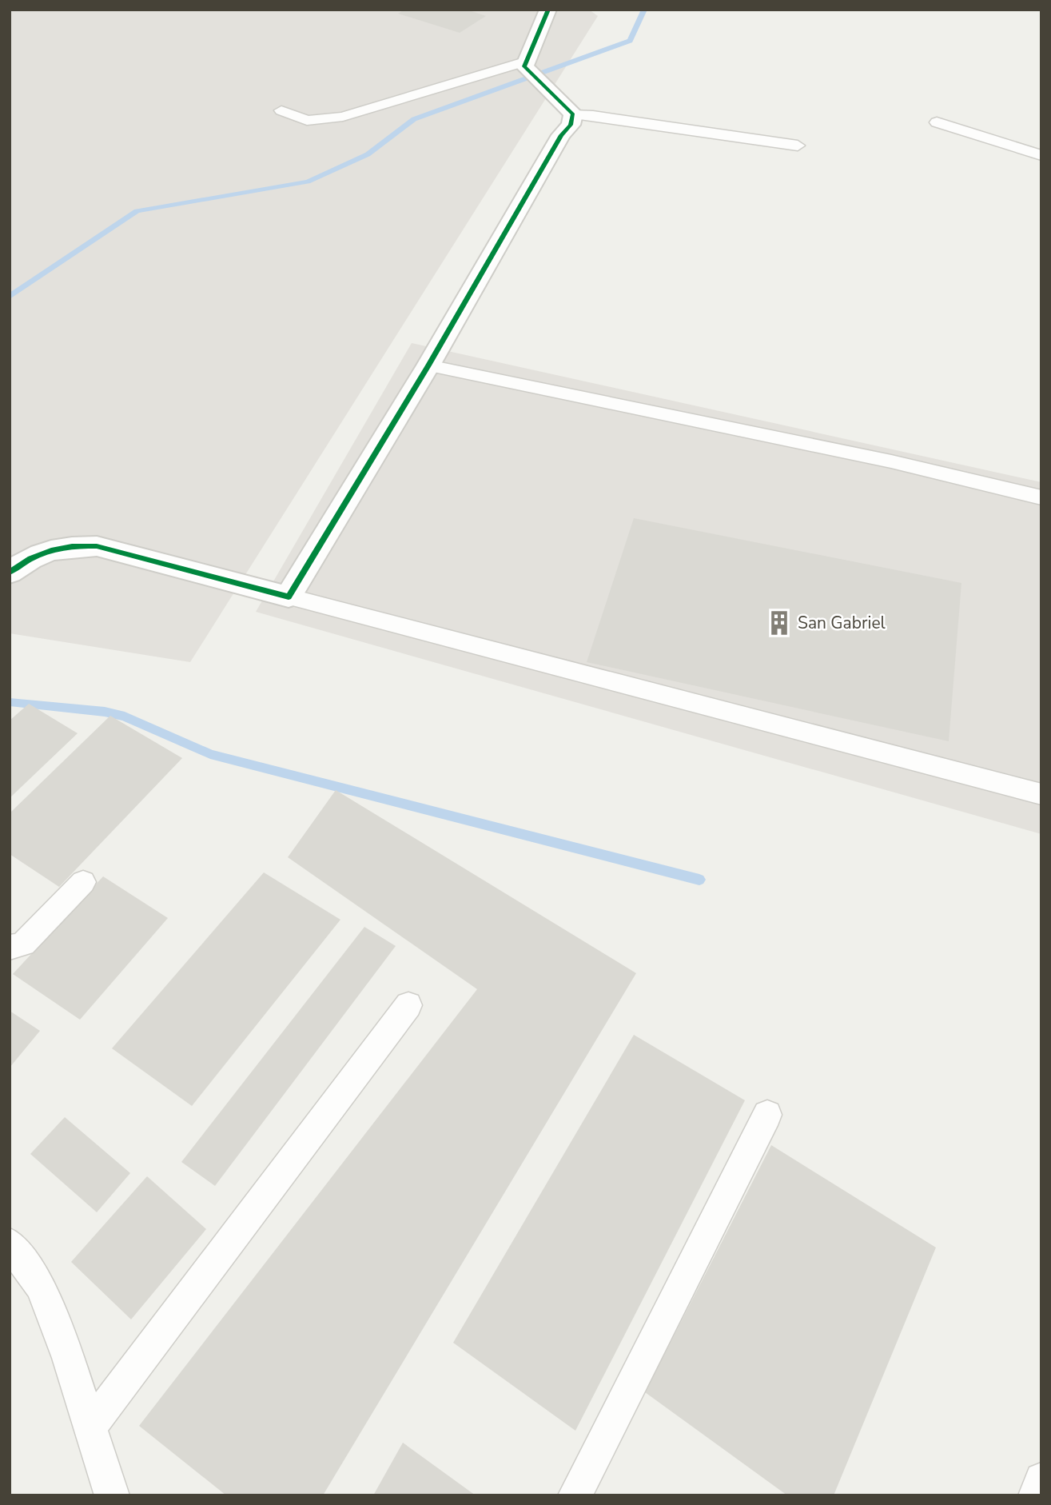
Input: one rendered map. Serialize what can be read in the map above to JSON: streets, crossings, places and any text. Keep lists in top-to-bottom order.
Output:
{
  "places": {
    "building": ["San Gabriel"]
  }
}
